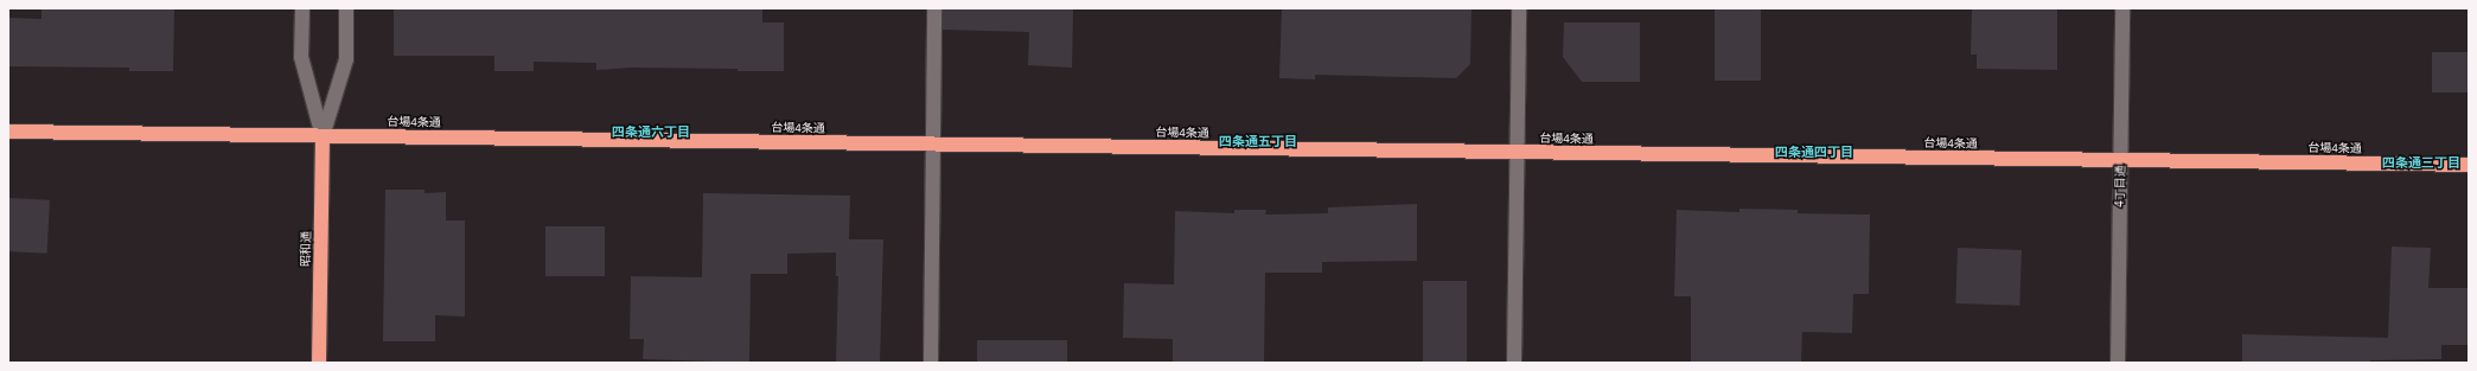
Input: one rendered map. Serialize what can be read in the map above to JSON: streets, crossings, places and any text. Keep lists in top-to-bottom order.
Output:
{
  "streets": {
    "highway": ["台場4条通", "昭和通"],
    "street": ["4丁目通"]
  },
  "crossings": [
    ["台場4条通", "4丁目通"],
    ["台場4条通", "昭和通"]
  ],
  "districts": [
    "四条通六丁目",
    "四条通五丁目",
    "四条通四丁目",
    "四条通三丁目"
  ]
}
